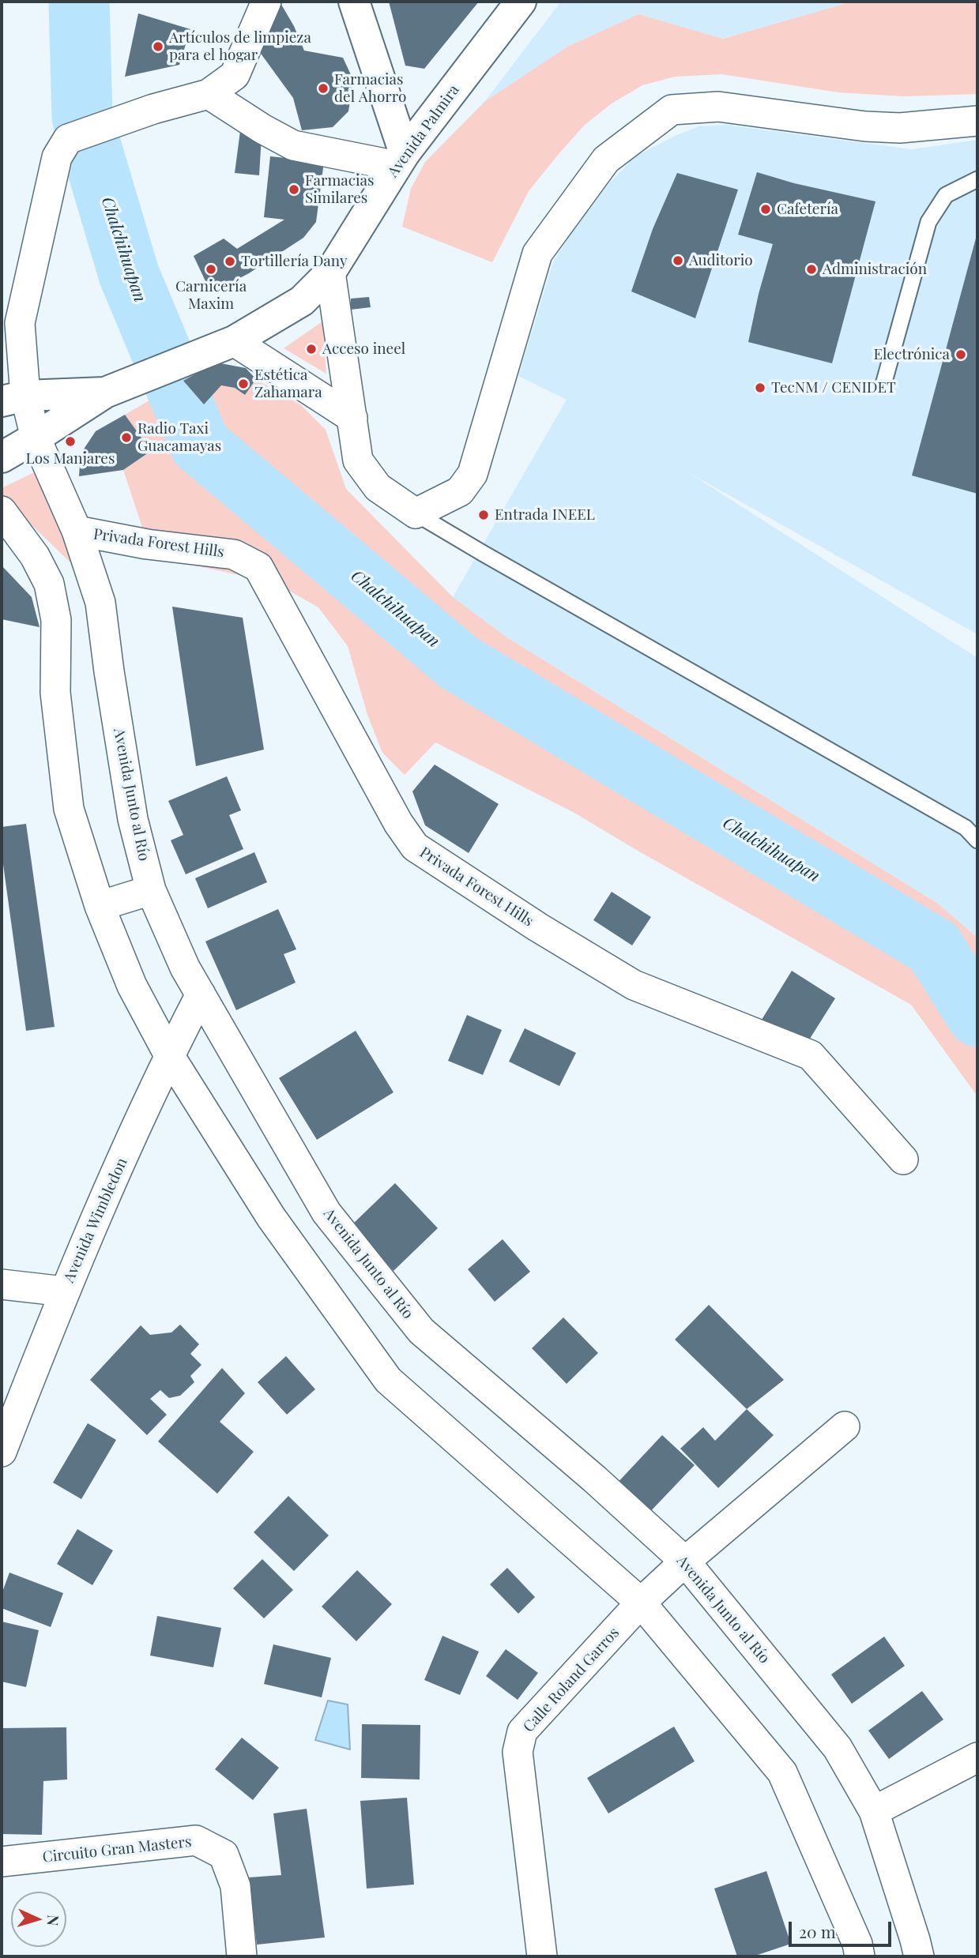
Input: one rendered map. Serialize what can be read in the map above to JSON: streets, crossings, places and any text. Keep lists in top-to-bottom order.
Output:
{
  "streets": {
    "main road": ["Avenida Palmira"],
    "street": [
      "Privada Forest Hills",
      "Avenida Junto al Río",
      "Avenida Wimbledon",
      "Calle Roland Garros",
      "Circuito Gran Masters"
    ]
  },
  "crossings": [
    ["Privada Forest Hills", "Avenida Junto al Río"],
    ["Avenida Junto al Río", "Avenida Wimbledon"],
    ["Avenida Junto al Río", "Calle Roland Garros"]
  ],
  "water": ["Chalchihuapan"],
  "places": [
    "Artículos de limpieza para el hogar",
    "Farmacias del Ahorro",
    "Farmacias Similares",
    "Cafetería",
    "Auditorio",
    "Tortillería Dany",
    "Carnicería Maxim",
    "Administración",
    "Acceso ineel",
    "Electrónica",
    "Estética Zahamara",
    "TecNM / CENIDET",
    "Radio Taxi Guacamayas",
    "Los Manjares",
    "Entrada INEEL"
  ],
  "scale_bar": "20 m",
  "north": "right"
}
